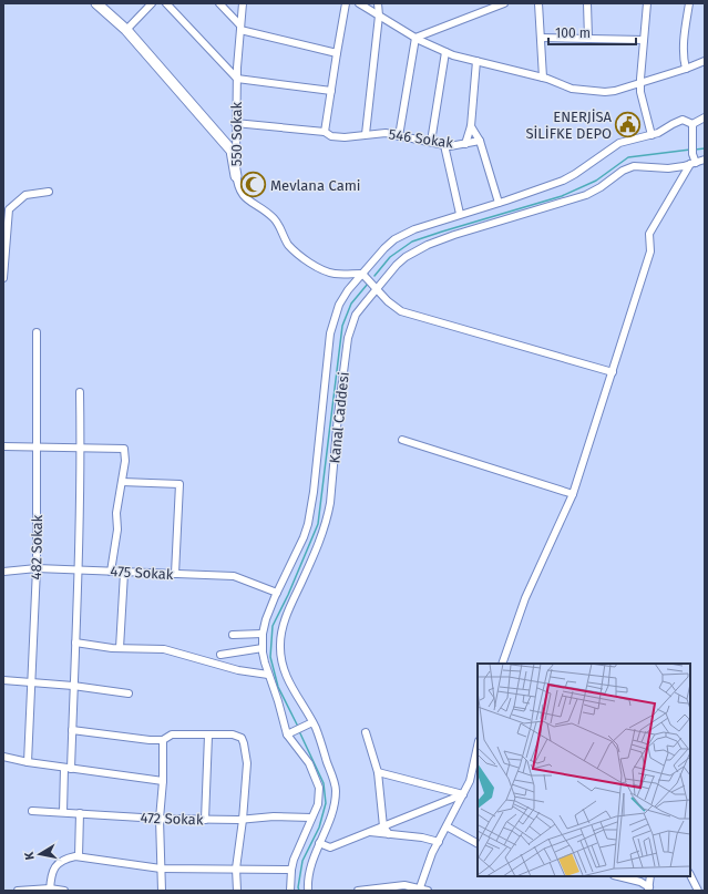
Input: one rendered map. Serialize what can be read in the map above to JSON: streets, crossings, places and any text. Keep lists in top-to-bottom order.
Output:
{
  "streets": {
    "street": [
      "550 Sokak",
      "546 Sokak",
      "Kanal Caddesi",
      "482 Sokak",
      "475 Sokak",
      "472 Sokak"
    ]
  },
  "crossings": [
    ["550 Sokak", "546 Sokak"],
    ["482 Sokak", "475 Sokak"]
  ],
  "places": {
    "public building": ["ENERJİSA SİLİFKE DEPO"],
    "mosque": ["Mevlana Cami"]
  },
  "scale_bar": "100 m",
  "north": "left"
}
